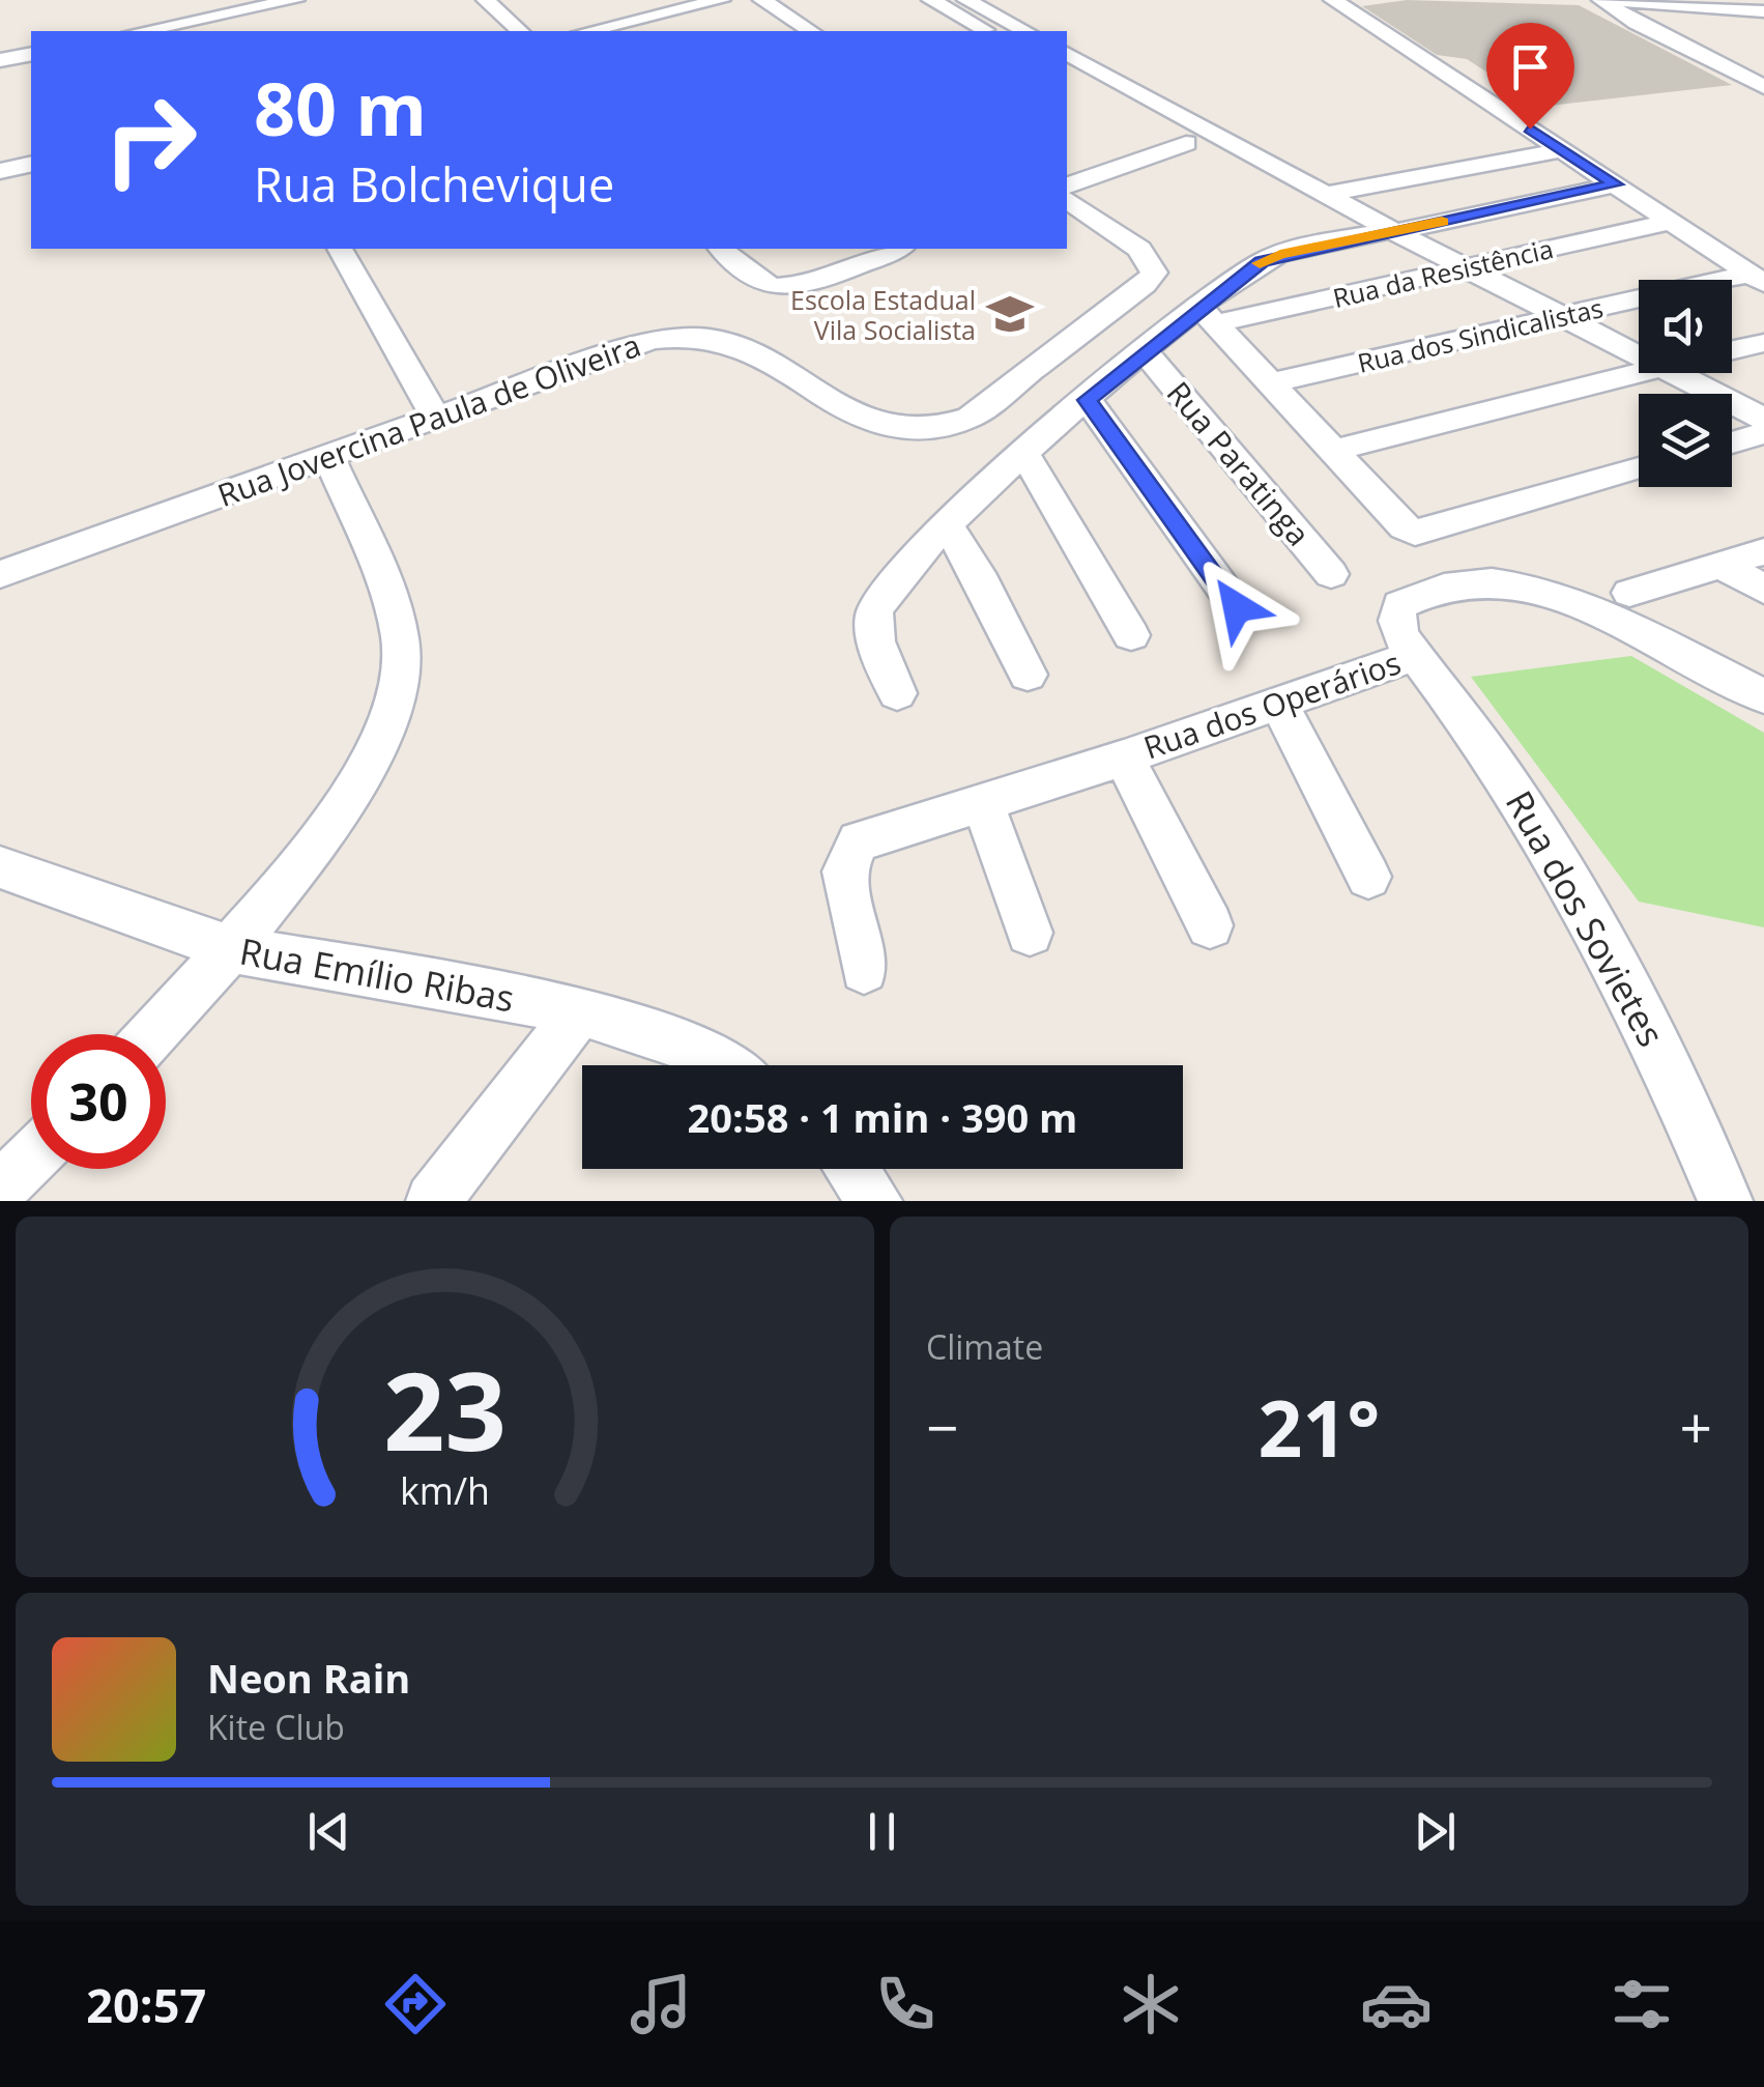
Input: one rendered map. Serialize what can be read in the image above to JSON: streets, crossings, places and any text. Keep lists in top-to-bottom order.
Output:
{
  "streets": {
    "street": [
      "Rua da Resistência",
      "Rua dos Sindicalistas",
      "Rua Jovercina Paula de Oliveira",
      "Rua Paratinga",
      "Rua dos Operários",
      "Rua dos Sovietes",
      "Rua Emílio Ribas"
    ]
  },
  "crossings": [
    ["Rua dos Operários", "Rua dos Sovietes"]
  ],
  "places": {
    "school or university": ["Escola Estadual Vila Socialista"]
  },
  "page": {
    "turn": ["80 m", "Rua Bolchevique"],
    "limit": "30",
    "trip": "20:58 · 1 min · 390 m",
    "tile": "Climate",
    "heat": ["−", "21°", "+"],
    "song": ["Neon Rain", "Kite Club"],
    "tabs": "20:57",
    "gauge": ["23", "km/h"]
  }
}
